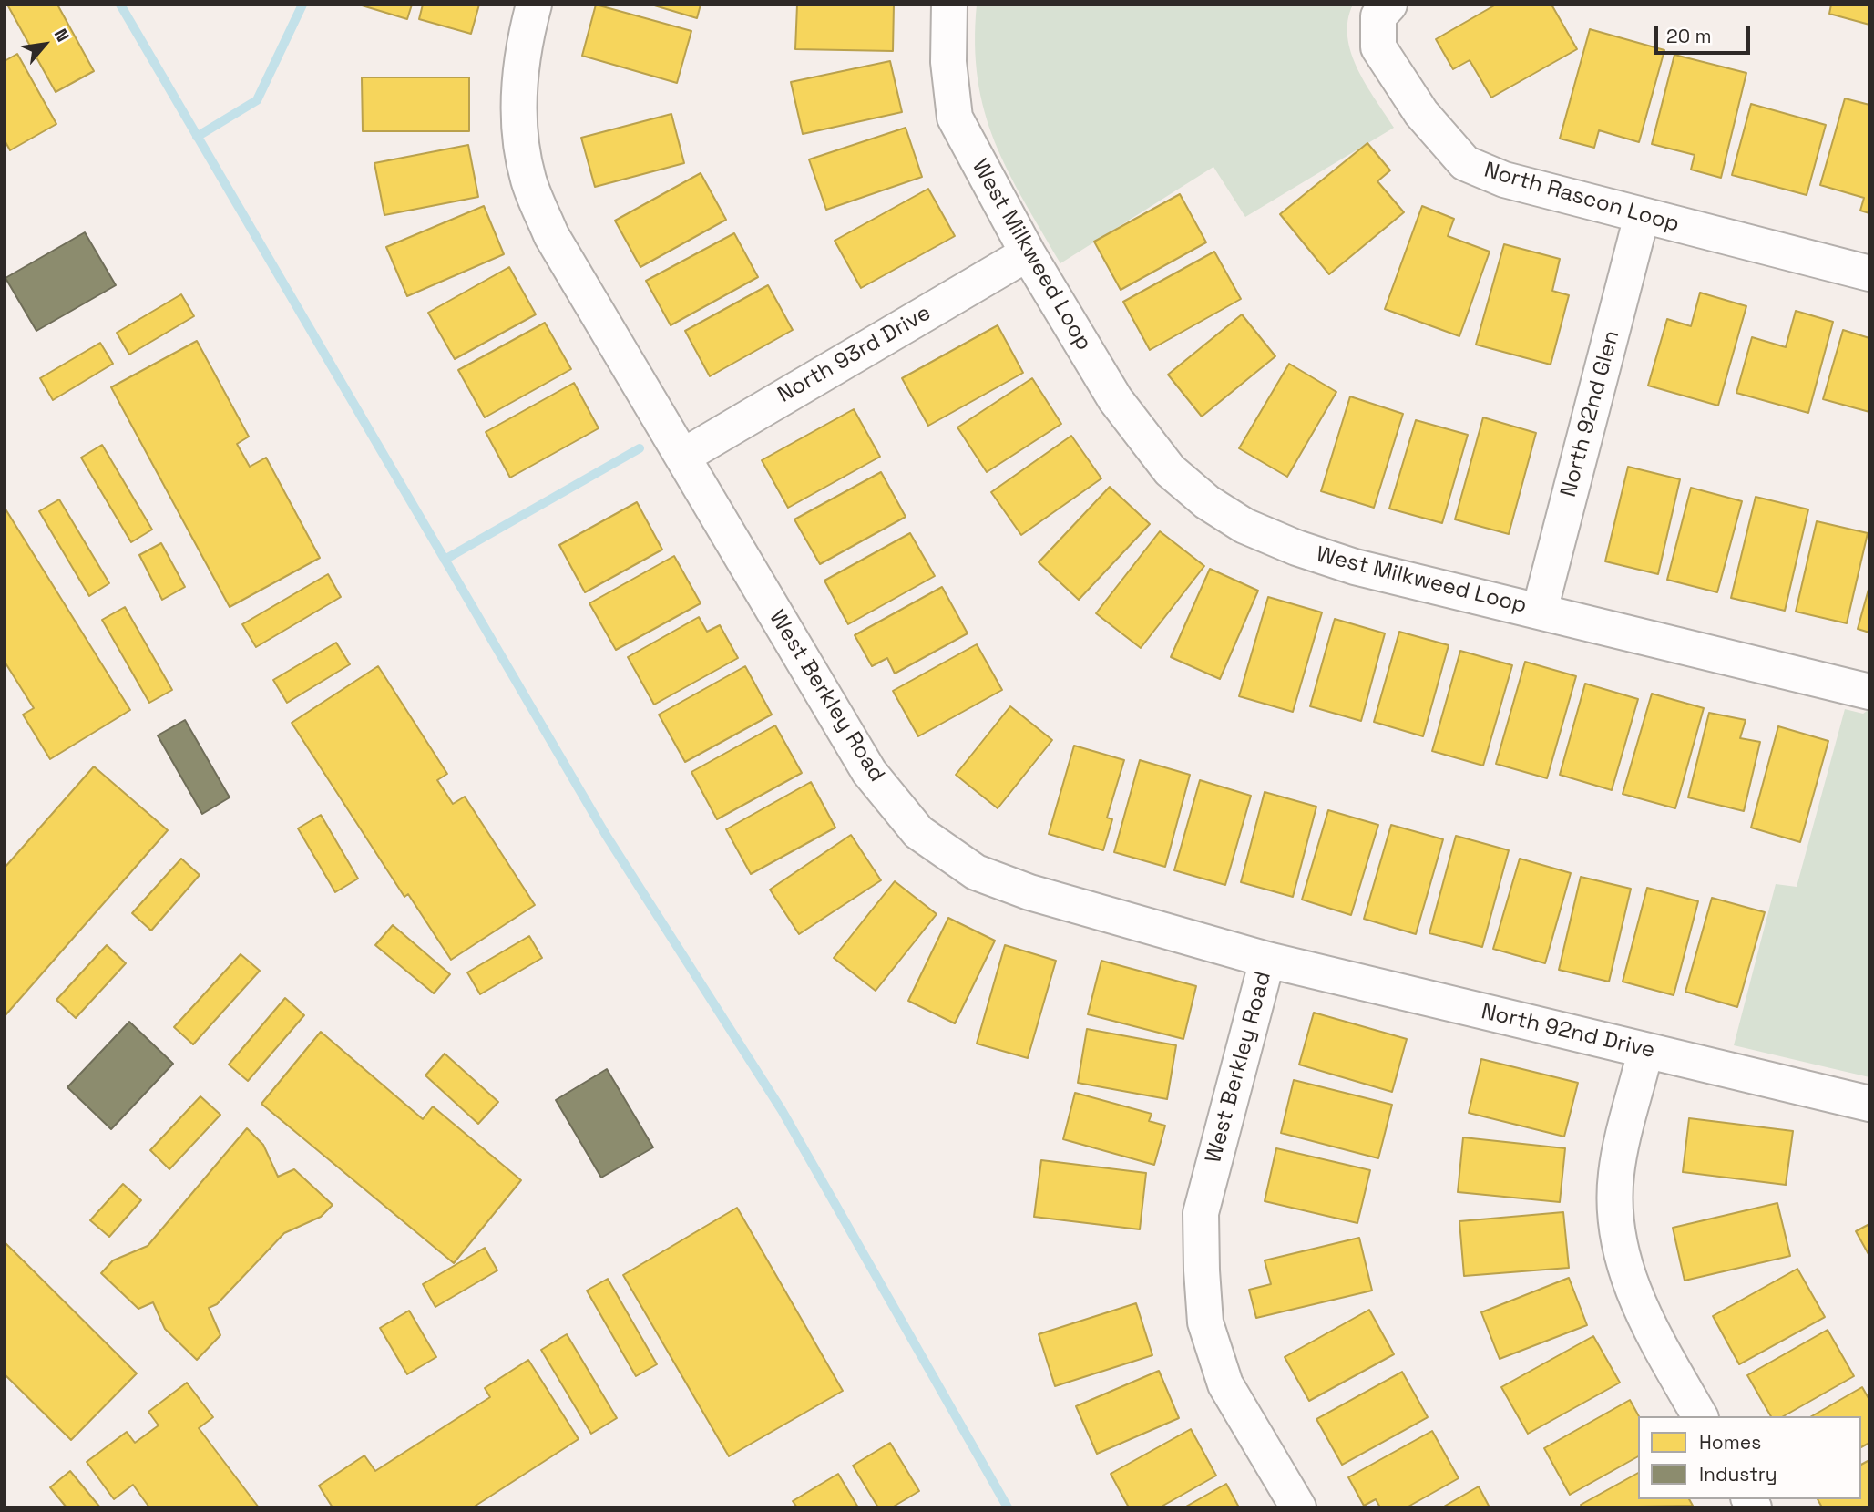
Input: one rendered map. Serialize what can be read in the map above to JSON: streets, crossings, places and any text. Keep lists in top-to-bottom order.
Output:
{
  "streets": {
    "street": [
      "North Rascon Loop",
      "West Milkweed Loop",
      "North 93rd Drive",
      "North 92nd Glen",
      "West Berkley Road",
      "North 92nd Drive"
    ]
  },
  "crossings": [
    ["North Rascon Loop", "North 92nd Glen"],
    ["West Milkweed Loop", "North 93rd Drive"],
    ["West Milkweed Loop", "North 92nd Glen"],
    ["North 93rd Drive", "West Berkley Road"],
    ["West Berkley Road", "North 92nd Drive"]
  ],
  "legend": ["Homes", "Industry"],
  "scale_bar": "20 m",
  "north": "top right"
}
